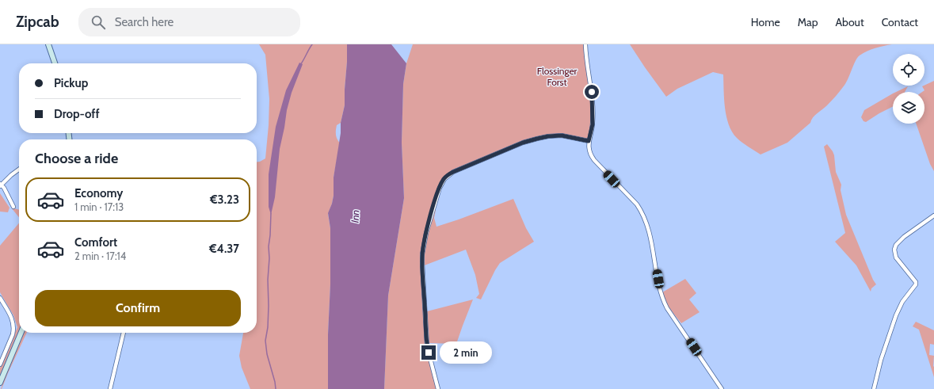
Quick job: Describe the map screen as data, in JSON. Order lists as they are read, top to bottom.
{
  "water": ["Inn"],
  "parks": ["Flossinger Forst"],
  "page": {
    "header": "Zipcab",
    "search": "Search here",
    "nav": [
      "Home",
      "Map",
      "About",
      "Contact"
    ],
    "banner": ["Pickup", "Drop-off"],
    "heading": "Choose a ride",
    "list": [
      {
        "name": "Economy",
        "note": "1 min · 17:13",
        "value": "€3.23"
      },
      {
        "name": "Comfort",
        "note": "2 min · 17:14",
        "value": "€4.37"
      }
    ],
    "buttons": "Confirm",
    "bubble": "2 min"
  }
}
